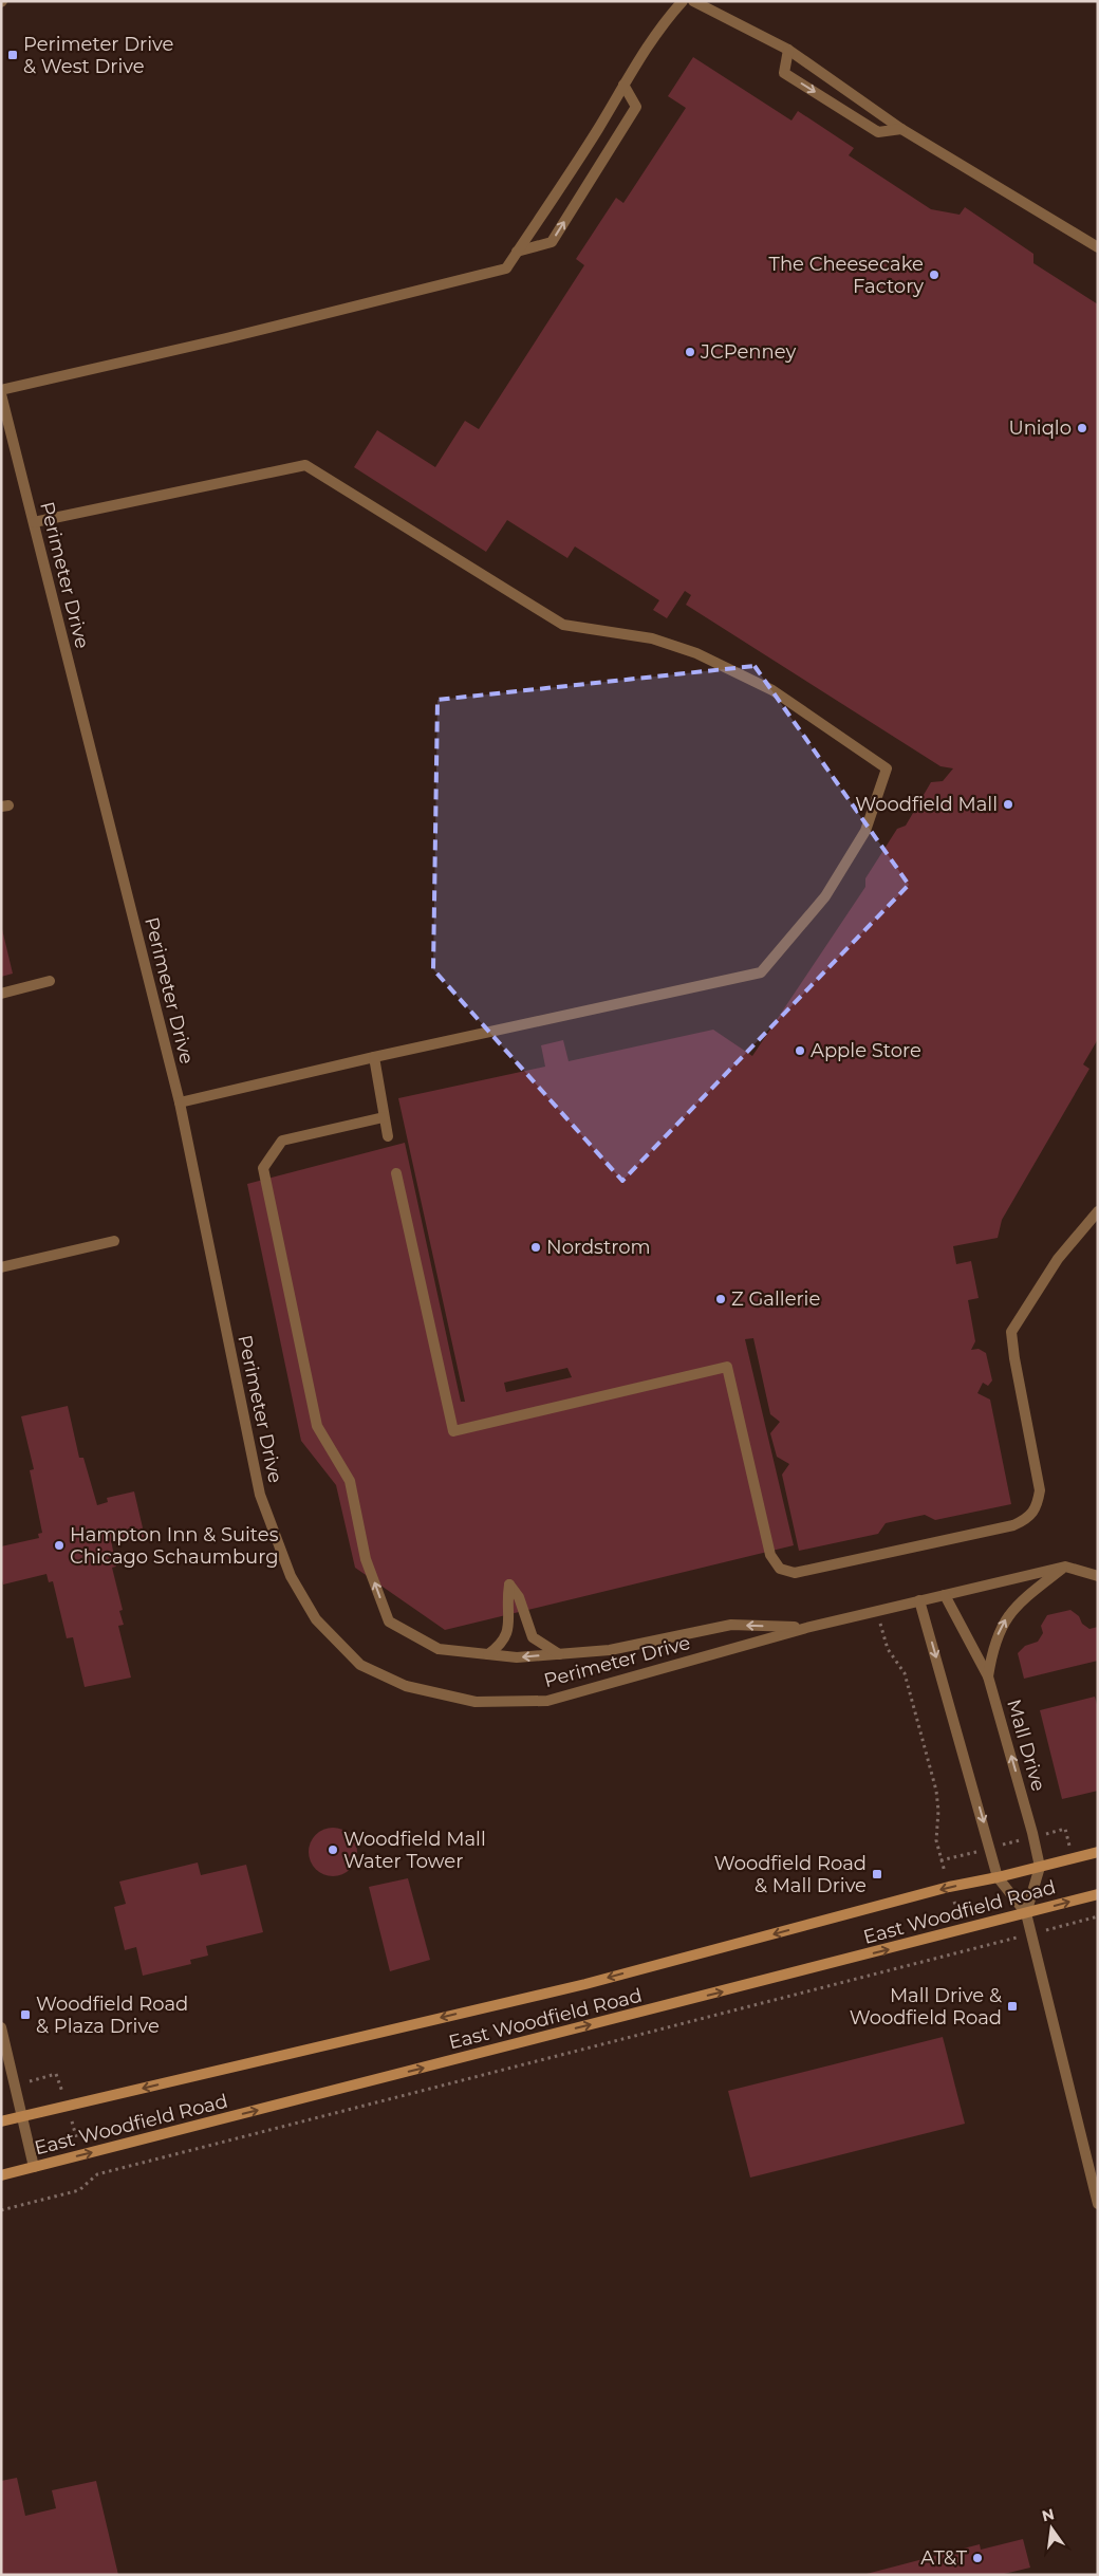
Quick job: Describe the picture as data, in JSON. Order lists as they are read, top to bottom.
{
  "streets": {
    "street": ["Perimeter Drive", "Mall Drive", "East Woodfield Road"]
  },
  "crossings": [
    ["Perimeter Drive", "Mall Drive"],
    ["Mall Drive", "East Woodfield Road"]
  ],
  "places": {
    "transit": [
      "Perimeter Drive & West Drive",
      "Woodfield Road & Mall Drive",
      "Mall Drive & Woodfield Road",
      "Woodfield Road & Plaza Drive"
    ],
    "other": [
      "The Cheesecake Factory",
      "JCPenney",
      "Uniqlo",
      "Woodfield Mall",
      "Apple Store",
      "Nordstrom",
      "Z Gallerie",
      "Hampton Inn & Suites Chicago Schaumburg",
      "Woodfield Mall Water Tower",
      "AT&T"
    ]
  },
  "north": "top"
}
